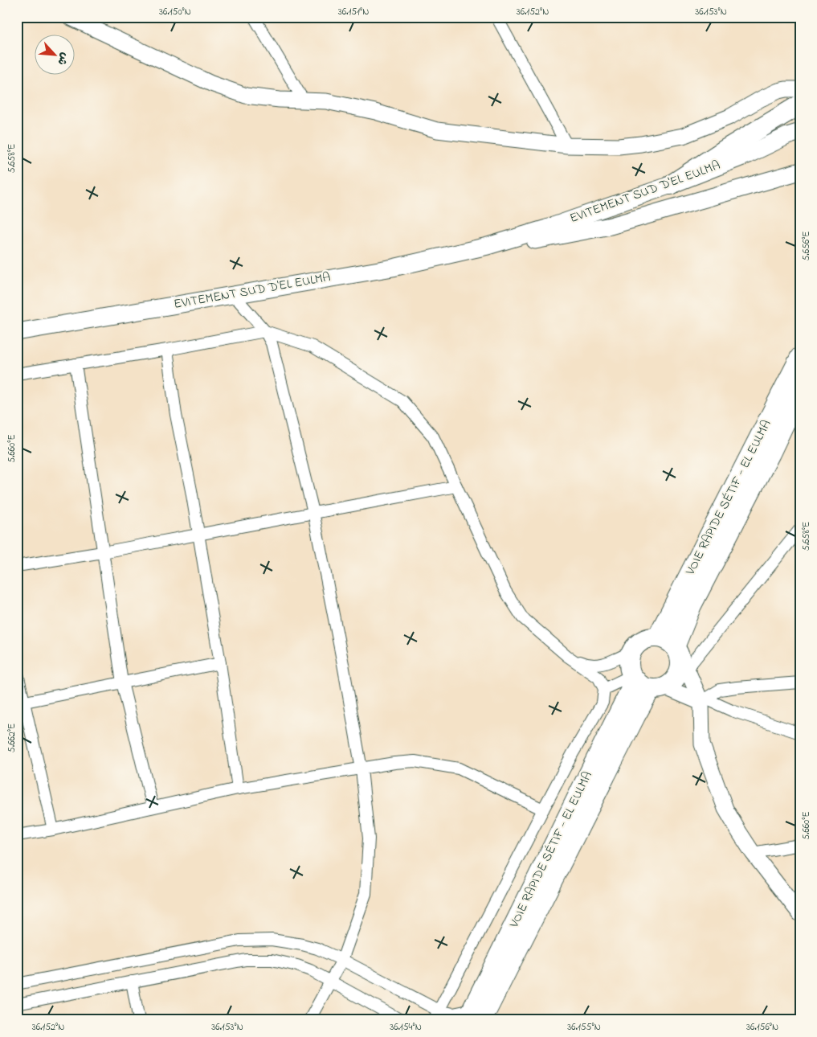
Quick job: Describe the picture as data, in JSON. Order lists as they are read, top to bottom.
{
  "streets": {
    "highway": ["VOIE RAPIDE SÉTIF - EL EULMA"],
    "main road": ["EVITEMENT SUD D'EL EULMA"]
  },
  "north": "bottom right",
  "coordinates": [
    "36.150°N",
    "36.151°N",
    "36.152°N",
    "36.153°N",
    "5.658°E",
    "5.656°E",
    "5.660°E",
    "5.662°E",
    "36.154°N",
    "36.155°N",
    "36.156°N"
  ]
}
